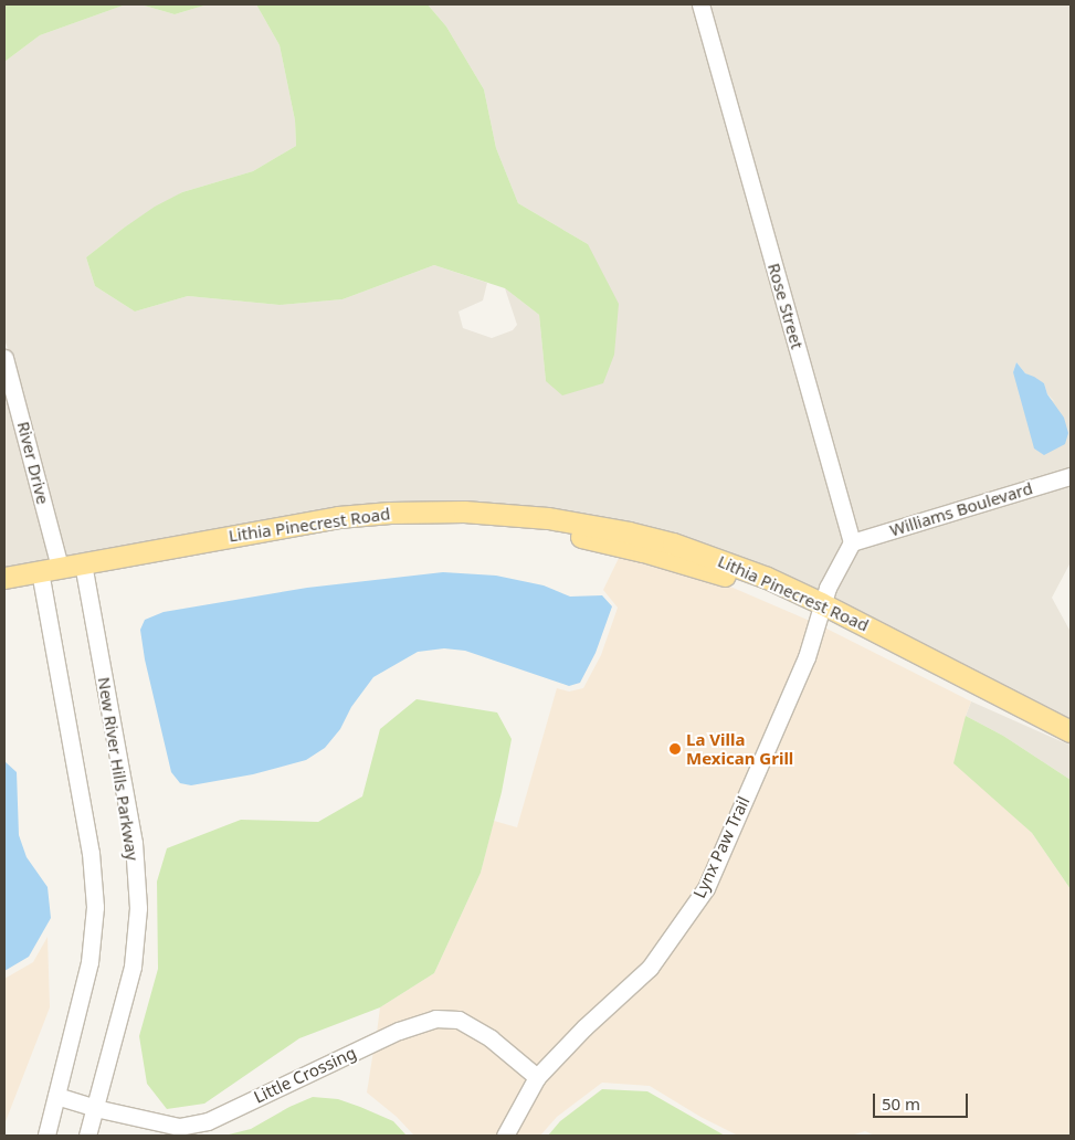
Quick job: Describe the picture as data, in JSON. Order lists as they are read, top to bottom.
{
  "streets": {
    "main road": ["Lithia Pinecrest Road"],
    "street": [
      "Rose Street",
      "River Drive",
      "Williams Boulevard",
      "New River Hills Parkway",
      "Lynx Paw Trail",
      "Little Crossing"
    ]
  },
  "crossings": [
    ["Rose Street", "Williams Boulevard"],
    ["River Drive", "Lithia Pinecrest Road"],
    ["Lithia Pinecrest Road", "New River Hills Parkway"],
    ["Lithia Pinecrest Road", "Lynx Paw Trail"],
    ["New River Hills Parkway", "Little Crossing"],
    ["Lynx Paw Trail", "Little Crossing"]
  ],
  "places": ["La Villa Mexican Grill"],
  "scale_bar": "50 m"
}
